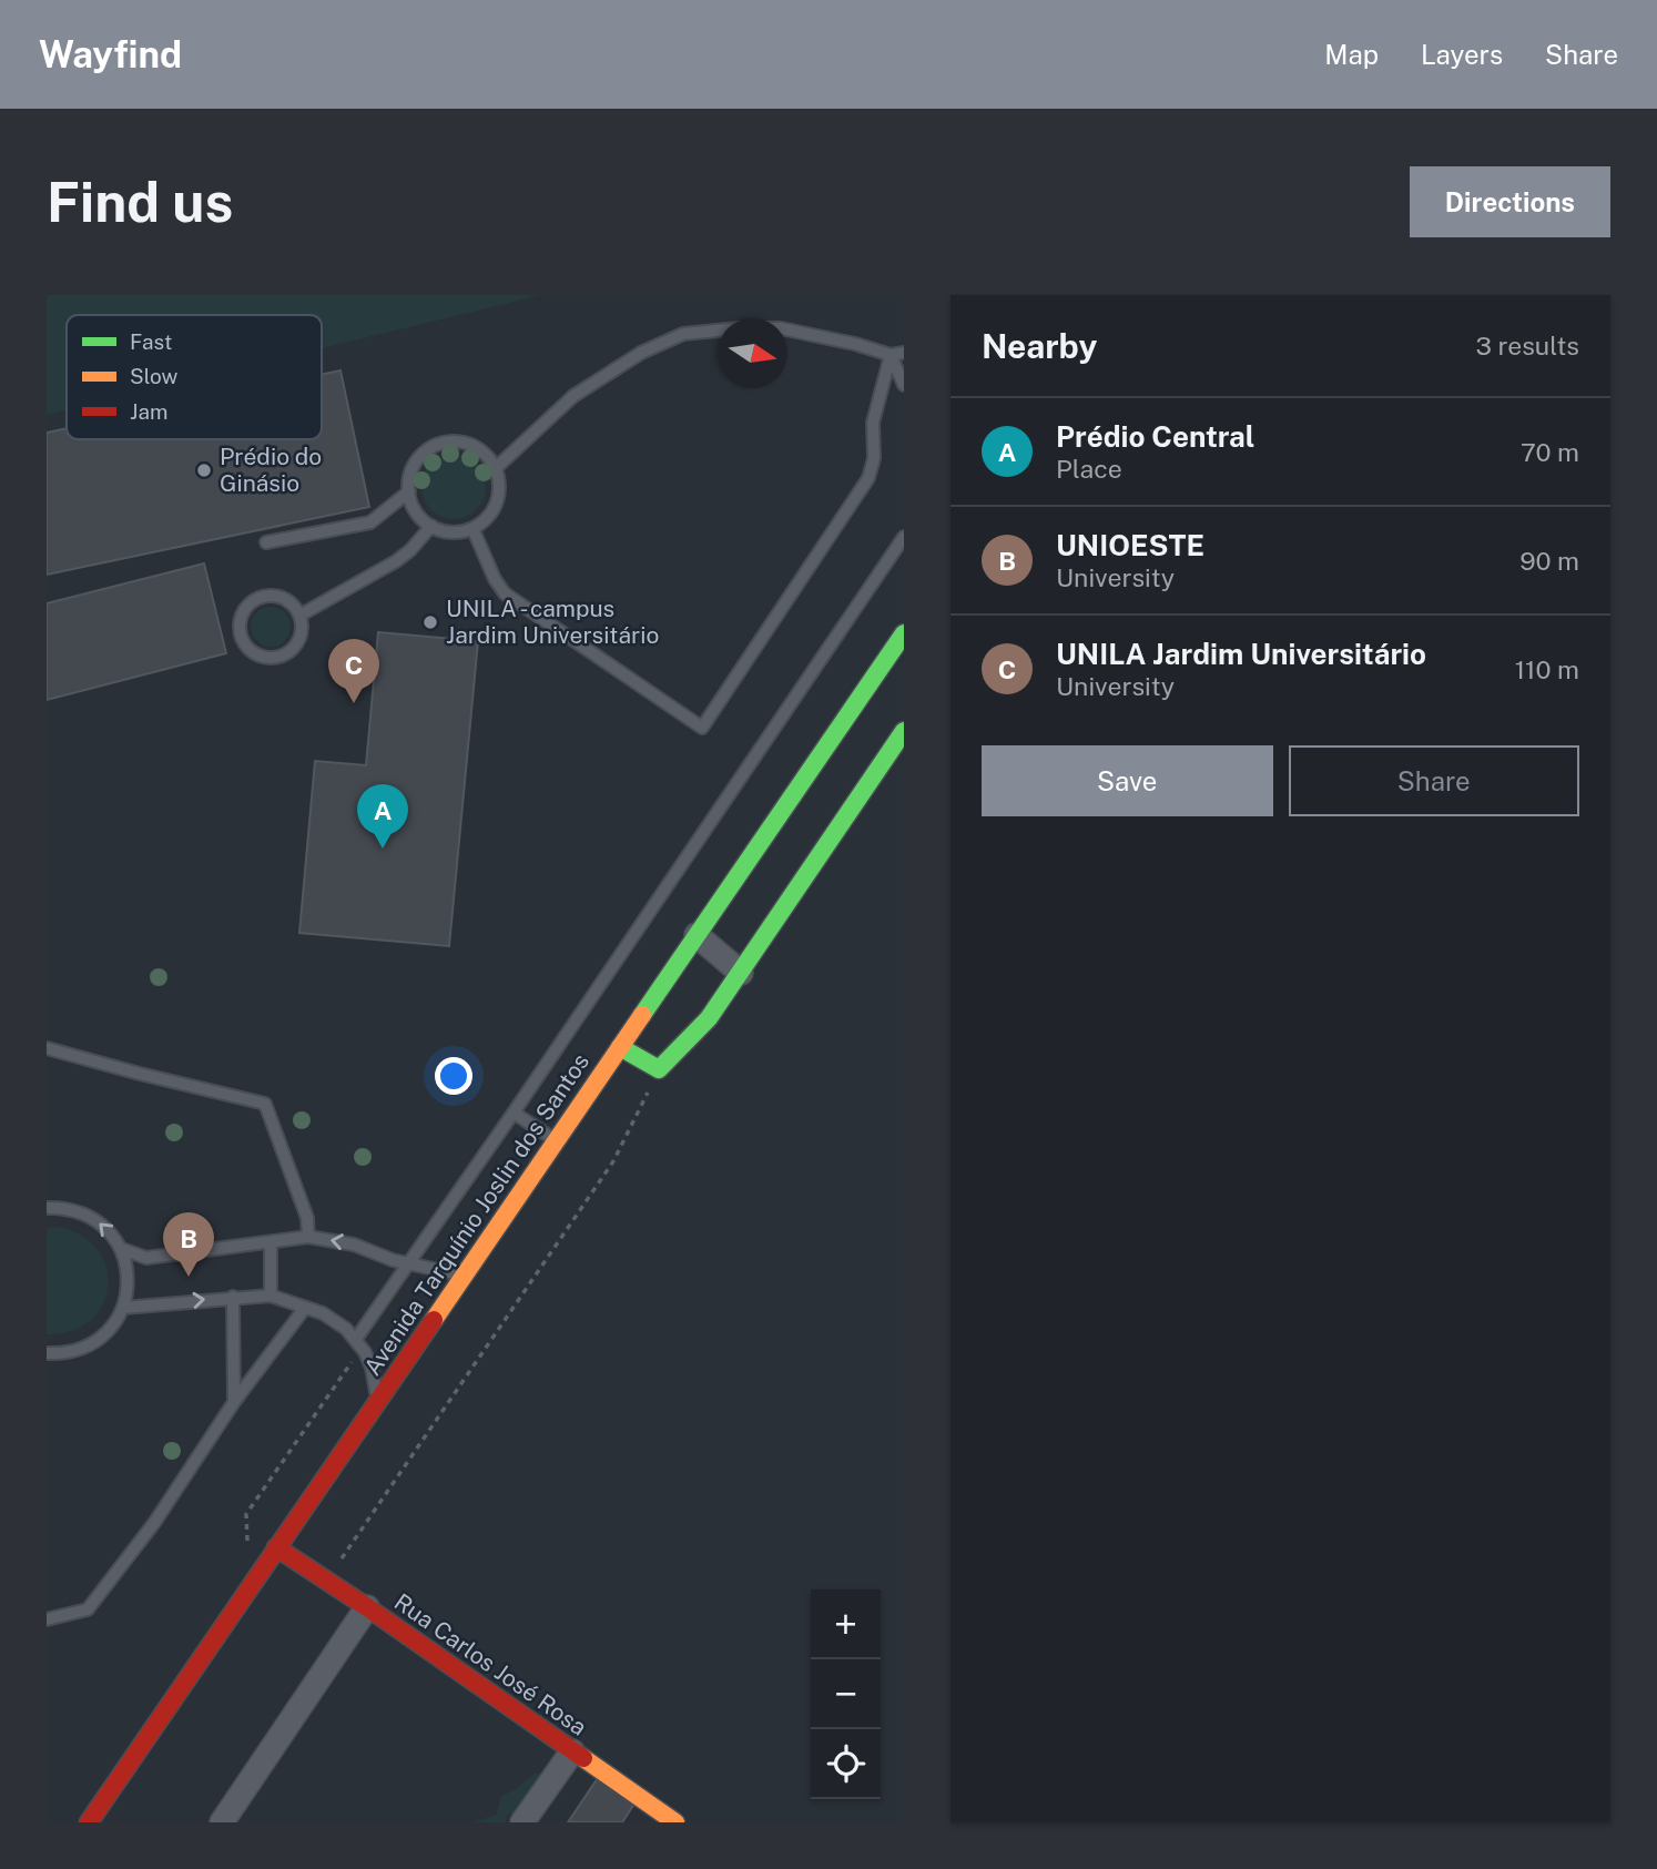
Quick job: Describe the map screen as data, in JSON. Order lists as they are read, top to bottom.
{
  "streets": {
    "main road": ["Avenida Tarquínio Joslin dos Santos", "Rua Carlos José Rosa"]
  },
  "crossings": [
    ["Avenida Tarquínio Joslin dos Santos", "Rua Carlos José Rosa"]
  ],
  "places": ["Prédio do Ginásio", "UNILA - campus Jardim Universitário"],
  "legend": ["Fast", "Slow", "Jam"],
  "north": "right",
  "page": {
    "header": "Wayfind",
    "nav": ["Map", "Layers", "Share"],
    "buttons": [
      "Directions",
      ["Save", "Share"]
    ],
    "title": "Find us",
    "heading": ["Nearby", "3 results"],
    "list": [
      {
        "mark": "A",
        "name": "Prédio Central",
        "note": "Place",
        "value": "70 m"
      },
      {
        "mark": "B",
        "name": "UNIOESTE",
        "note": "University",
        "value": "90 m"
      },
      {
        "mark": "C",
        "name": "UNILA Jardim Universitário",
        "note": "University",
        "value": "110 m"
      }
    ],
    "pins": ["C", "A", "B"],
    "map_buttons": ["+", "−"]
  }
}
